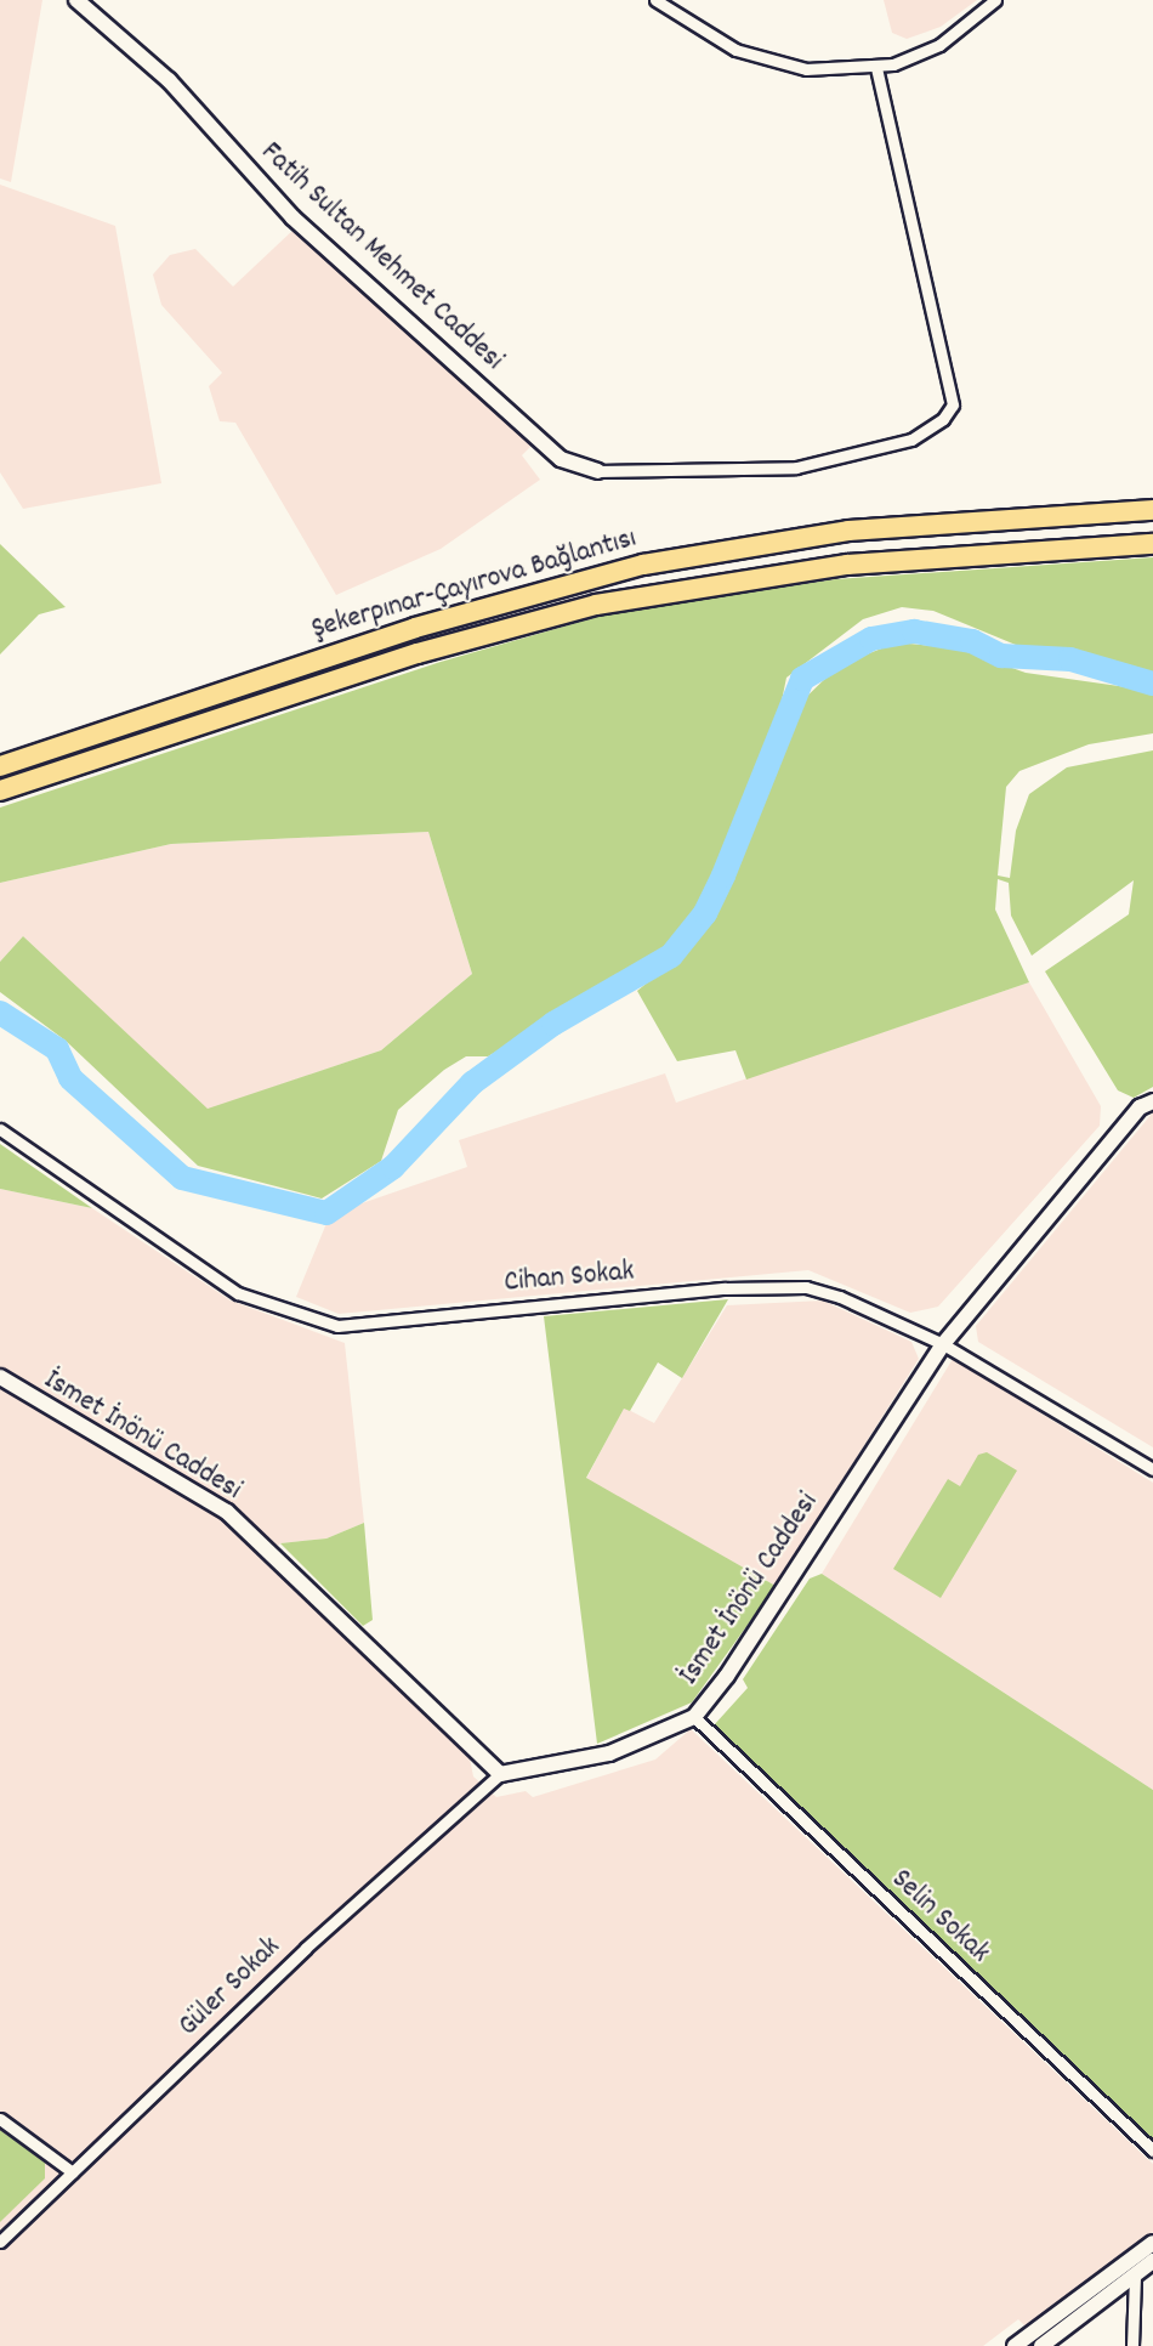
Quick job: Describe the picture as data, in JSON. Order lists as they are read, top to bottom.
{
  "streets": {
    "highway": ["Şekerpınar-Çayırova Bağlantısı"],
    "street": [
      "Fatih Sultan Mehmet Caddesi",
      "Cihan Sokak",
      "İsmet İnönü Caddesi",
      "Selin Sokak",
      "Güler Sokak"
    ]
  },
  "crossings": [
    ["Cihan Sokak", "İsmet İnönü Caddesi"],
    ["İsmet İnönü Caddesi", "Selin Sokak"],
    ["İsmet İnönü Caddesi", "Güler Sokak"]
  ]
}
